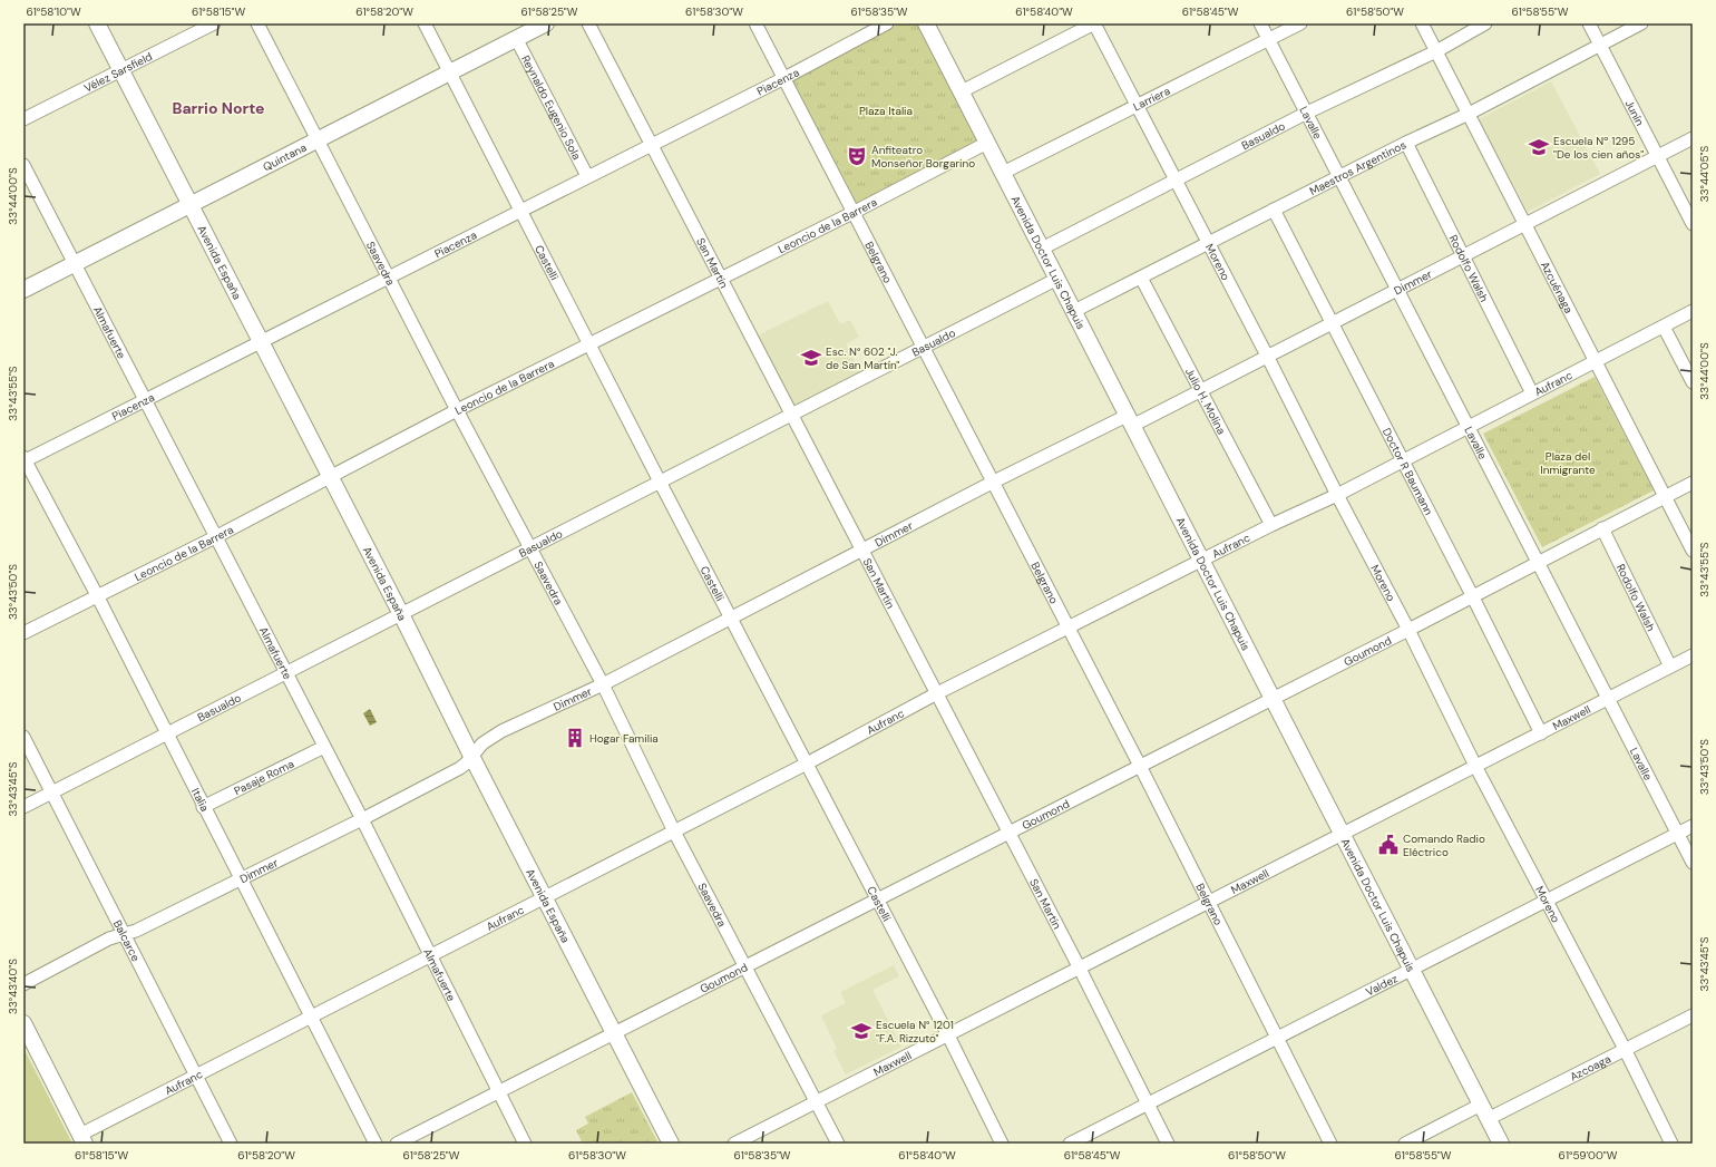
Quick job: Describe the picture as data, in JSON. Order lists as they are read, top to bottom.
{
  "streets": {
    "main road": ["Quintana", "Avenida España", "Avenida Doctor Luis Chapuis"],
    "street": [
      "Vélez Sarsfield",
      "Piacenza",
      "Larriera",
      "Reynaldo Eugenio Sola",
      "Junín",
      "Lavalle",
      "Basualdo",
      "Maestros Argentinos",
      "Leoncio de la Barrera",
      "Belgrano",
      "Moreno",
      "Saavedra",
      "Castelli",
      "San Martín",
      "Rodolfo Walsh",
      "Dimmer",
      "Azcuénaga",
      "Almafuerte",
      "Aufranc",
      "Julio H. Molina",
      "Doctor R Baumann",
      "Goumond",
      "Maxwell",
      "Pasaje Roma",
      "Italia",
      "Balcarce",
      "Valdez",
      "Azcoaga"
    ]
  },
  "crossings": [
    ["Vélez Sarsfield", "Avenida España"],
    ["Piacenza", "Reynaldo Eugenio Sola"],
    ["Piacenza", "Avenida España"],
    ["Piacenza", "Belgrano"],
    ["Piacenza", "Saavedra"],
    ["Piacenza", "Castelli"],
    ["Piacenza", "San Martín"],
    ["Piacenza", "Almafuerte"],
    ["Piacenza", "Italia"],
    ["Larriera", "Lavalle"],
    ["Larriera", "Avenida Doctor Luis Chapuis"],
    ["Larriera", "Moreno"],
    ["Reynaldo Eugenio Sola", "Quintana"],
    ["Junín", "Maestros Argentinos"],
    ["Junín", "Dimmer"],
    ["Lavalle", "Basualdo"],
    ["Lavalle", "Maestros Argentinos"],
    ["Lavalle", "Dimmer"],
    ["Lavalle", "Aufranc"],
    ["Lavalle", "Goumond"],
    ["Lavalle", "Maxwell"],
    ["Lavalle", "Valdez"],
    ["Basualdo", "Avenida España"],
    ["Basualdo", "Belgrano"],
    ["Basualdo", "Avenida Doctor Luis Chapuis"],
    ["Basualdo", "Moreno"],
    ["Basualdo", "Saavedra"],
    ["Basualdo", "Castelli"],
    ["Basualdo", "San Martín"],
    ["Basualdo", "Azcuénaga"],
    ["Basualdo", "Almafuerte"],
    ["Basualdo", "Italia"],
    ["Basualdo", "Balcarce"],
    ["Quintana", "Avenida España"],
    ["Quintana", "Saavedra"],
    ["Quintana", "Castelli"],
    ["Quintana", "Almafuerte"],
    ["Maestros Argentinos", "Avenida Doctor Luis Chapuis"],
    ["Maestros Argentinos", "Moreno"],
    ["Maestros Argentinos", "Rodolfo Walsh"],
    ["Maestros Argentinos", "Azcuénaga"],
    ["Maestros Argentinos", "Julio H. Molina"],
    ["Maestros Argentinos", "Doctor R Baumann"],
    ["Leoncio de la Barrera", "Avenida España"],
    ["Leoncio de la Barrera", "Belgrano"],
    ["Leoncio de la Barrera", "Avenida Doctor Luis Chapuis"],
    ["Leoncio de la Barrera", "Saavedra"],
    ["Leoncio de la Barrera", "Castelli"],
    ["Leoncio de la Barrera", "San Martín"],
    ["Leoncio de la Barrera", "Almafuerte"],
    ["Leoncio de la Barrera", "Italia"],
    ["Avenida España", "Dimmer"],
    ["Avenida España", "Aufranc"],
    ["Avenida España", "Goumond"],
    ["Belgrano", "Dimmer"],
    ["Belgrano", "Aufranc"],
    ["Belgrano", "Goumond"],
    ["Belgrano", "Maxwell"],
    ["Belgrano", "Valdez"],
    ["Avenida Doctor Luis Chapuis", "Dimmer"],
    ["Avenida Doctor Luis Chapuis", "Aufranc"],
    ["Avenida Doctor Luis Chapuis", "Goumond"],
    ["Avenida Doctor Luis Chapuis", "Maxwell"],
    ["Avenida Doctor Luis Chapuis", "Valdez"],
    ["Avenida Doctor Luis Chapuis", "Azcoaga"],
    ["Moreno", "Dimmer"],
    ["Moreno", "Aufranc"],
    ["Moreno", "Goumond"],
    ["Moreno", "Maxwell"],
    ["Moreno", "Valdez"],
    ["Moreno", "Azcoaga"],
    ["Saavedra", "Dimmer"],
    ["Saavedra", "Aufranc"],
    ["Saavedra", "Goumond"],
    ["Saavedra", "Maxwell"],
    ["Castelli", "Dimmer"],
    ["Castelli", "Aufranc"],
    ["Castelli", "Goumond"],
    ["Castelli", "Maxwell"],
    ["San Martín", "Dimmer"],
    ["San Martín", "Aufranc"],
    ["San Martín", "Goumond"],
    ["San Martín", "Maxwell"],
    ["San Martín", "Valdez"],
    ["Rodolfo Walsh", "Dimmer"],
    ["Rodolfo Walsh", "Aufranc"],
    ["Rodolfo Walsh", "Goumond"],
    ["Rodolfo Walsh", "Maxwell"],
    ["Dimmer", "Azcuénaga"],
    ["Dimmer", "Almafuerte"],
    ["Dimmer", "Julio H. Molina"],
    ["Dimmer", "Doctor R Baumann"],
    ["Dimmer", "Italia"],
    ["Dimmer", "Balcarce"],
    ["Azcuénaga", "Aufranc"],
    ["Azcuénaga", "Goumond"],
    ["Almafuerte", "Aufranc"],
    ["Almafuerte", "Goumond"],
    ["Almafuerte", "Pasaje Roma"],
    ["Aufranc", "Julio H. Molina"],
    ["Aufranc", "Doctor R Baumann"],
    ["Aufranc", "Italia"],
    ["Aufranc", "Balcarce"],
    ["Doctor R Baumann", "Goumond"],
    ["Doctor R Baumann", "Maxwell"],
    ["Pasaje Roma", "Italia"]
  ],
  "districts": ["Barrio Norte"],
  "parks": ["Plaza Italia", "Plaza del Inmigrante"],
  "places": {
    "school or university": ["Escuela Nº 1295 \"De los cien años\"", "Esc. N° 602 \"J. de San Martín\"", "Escuela N° 1201 \"F.A. Rizzuto\""],
    "theatre": ["Anfiteatro Monseñor Borgarino"],
    "building": ["Hogar Familia"],
    "public building": ["Comando Radio Eléctrico"]
  },
  "coordinates": [
    "61°58'10\"W",
    "61°58'15\"W",
    "61°58'20\"W",
    "61°58'25\"W",
    "61°58'30\"W",
    "61°58'35\"W",
    "61°58'40\"W",
    "61°58'45\"W",
    "61°58'50\"W",
    "61°58'55\"W",
    "33°44'05\"S",
    "33°44'00\"S",
    "33°43'55\"S",
    "33°43'50\"S",
    "33°43'45\"S",
    "33°43'40\"S",
    "61°59'00\"W"
  ]
}
